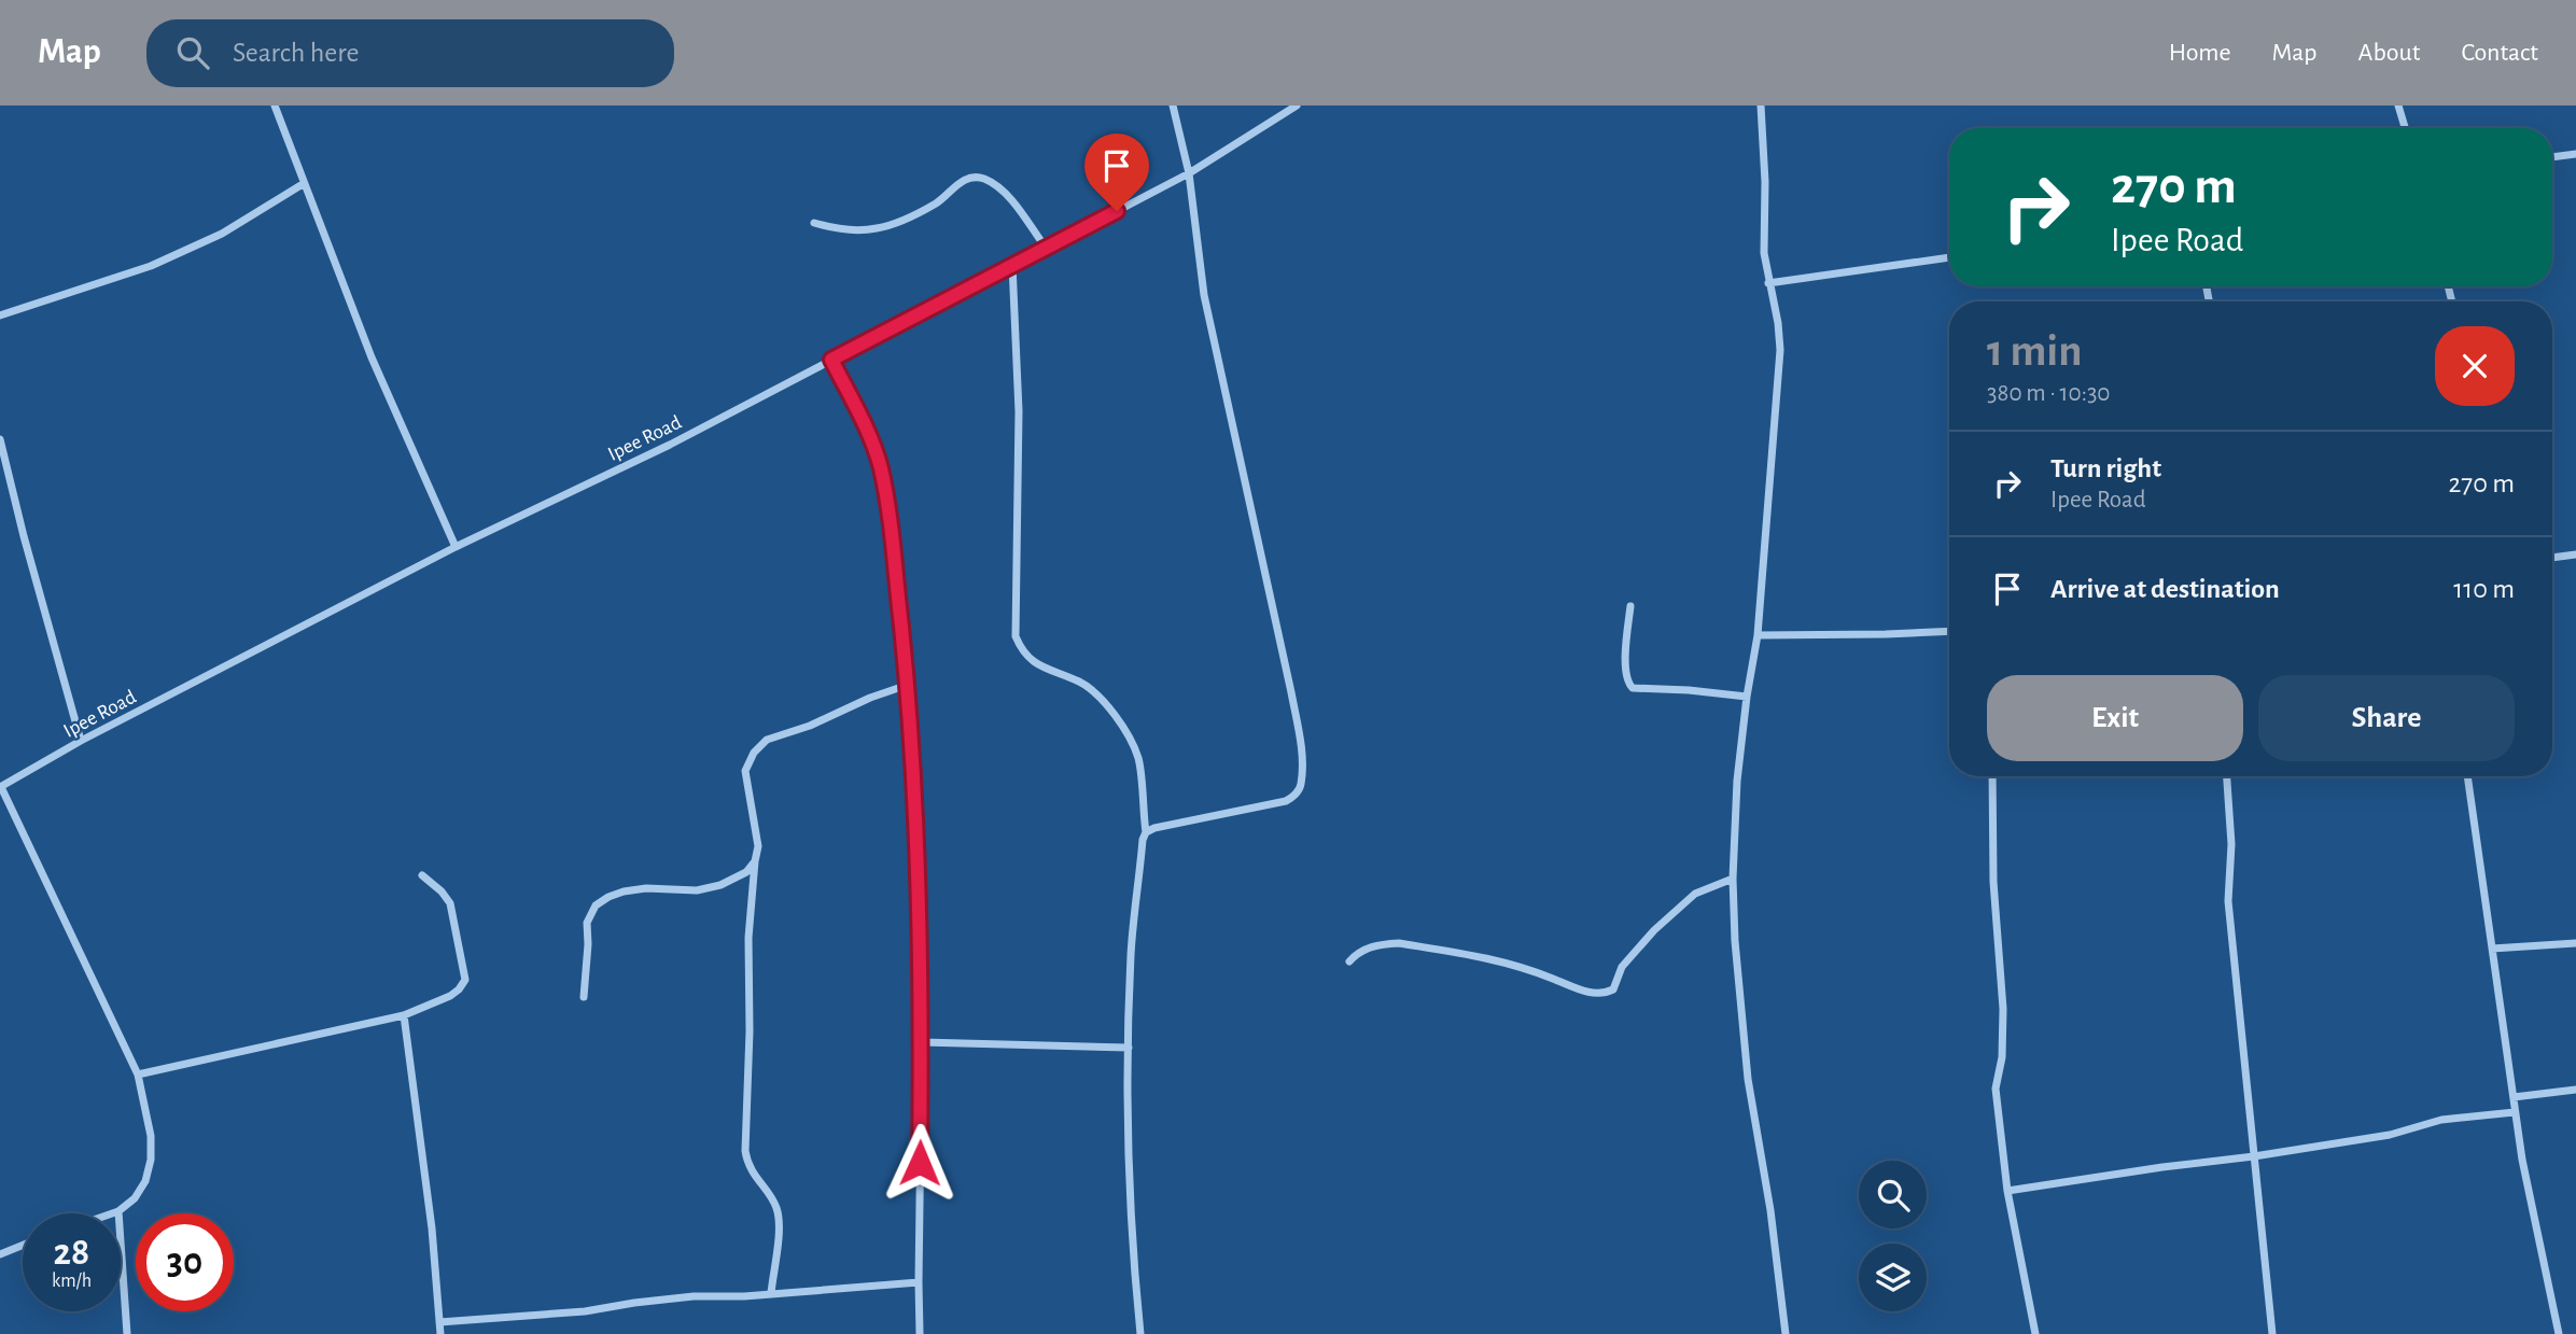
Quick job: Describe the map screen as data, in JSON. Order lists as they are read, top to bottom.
{
  "streets": {
    "street": ["Ipee Road"]
  },
  "page": {
    "header": "Map",
    "search": "Search here",
    "nav": [
      "Home",
      "Map",
      "About",
      "Contact"
    ],
    "turn": ["270 m", "Ipee Road"],
    "heading": ["1 min", "380 m · 10:30"],
    "list": [
      {
        "name": "Turn right",
        "note": "Ipee Road",
        "value": "270 m"
      },
      {
        "name": "Arrive at destination",
        "value": "110 m"
      }
    ],
    "buttons": ["Exit", "Share"],
    "speed": "28 km/h",
    "limit": "30"
  }
}
